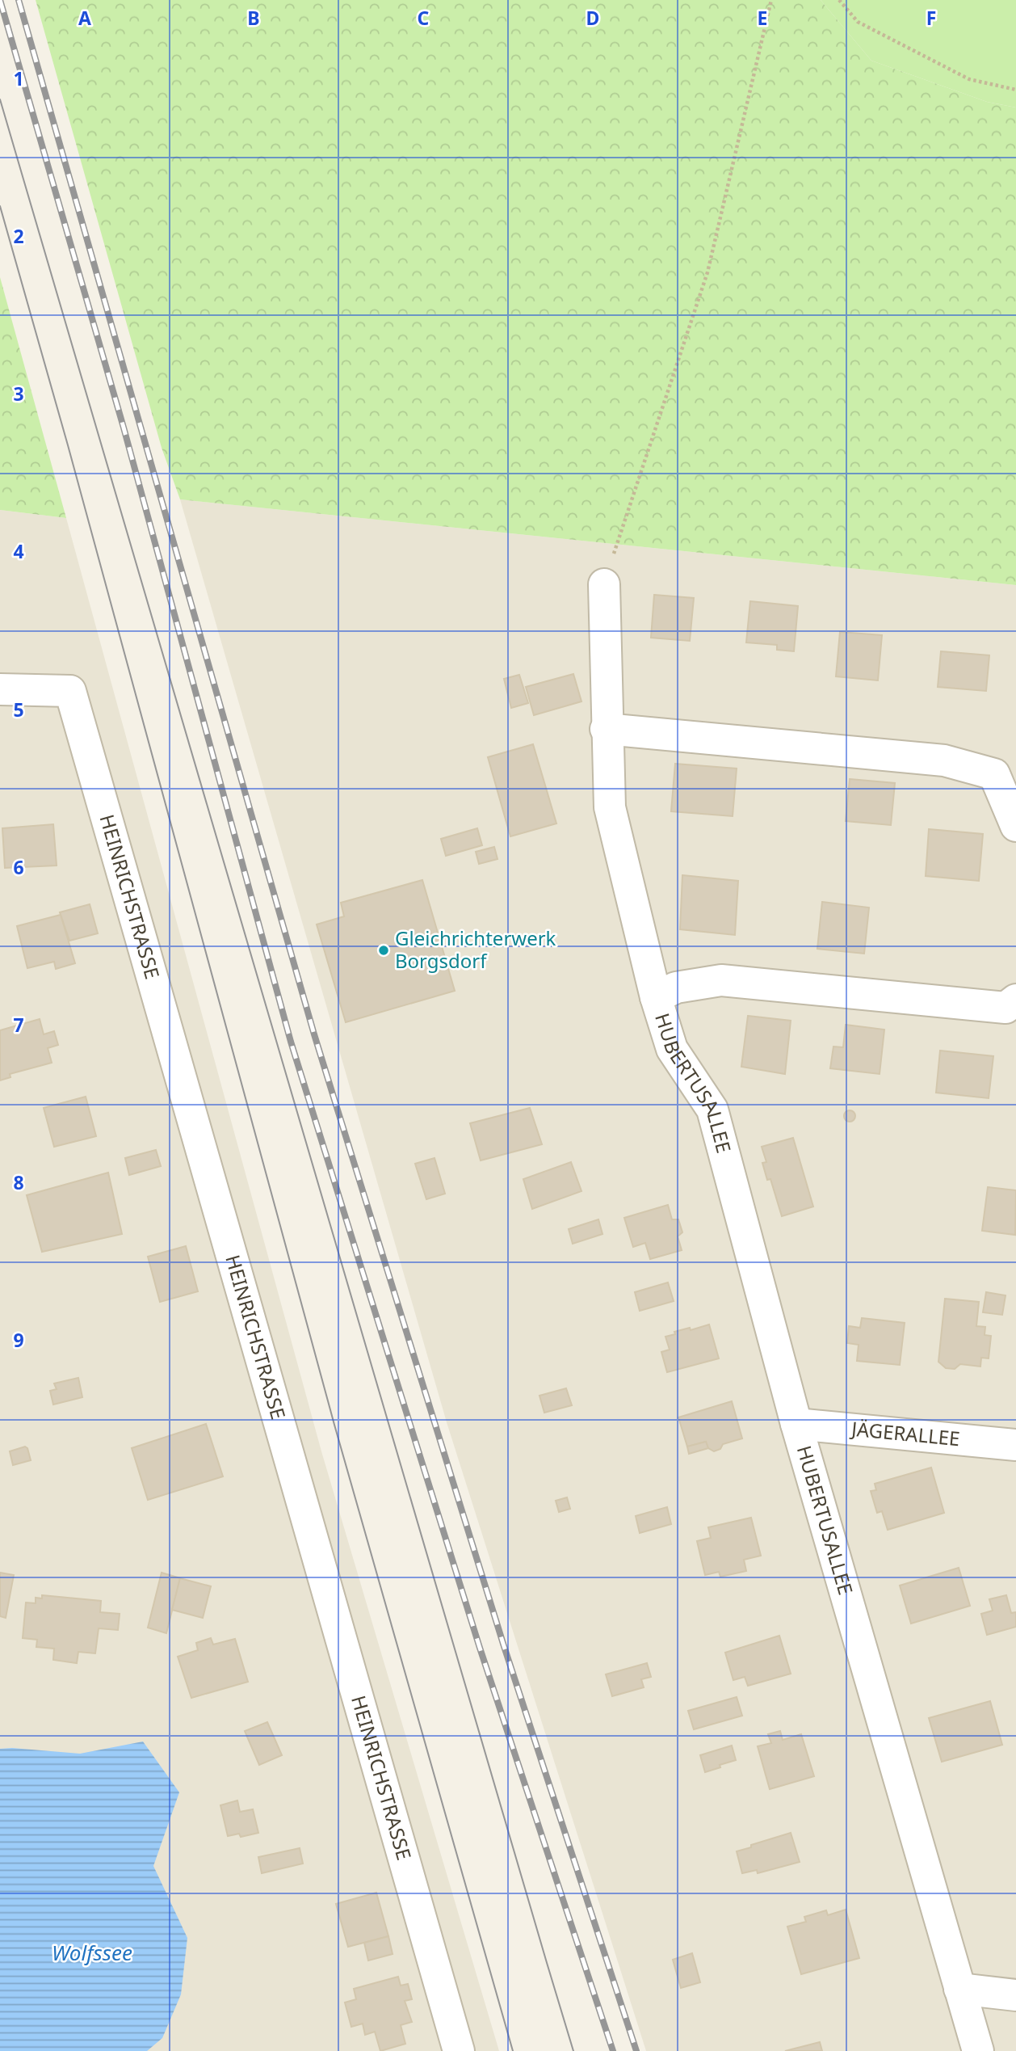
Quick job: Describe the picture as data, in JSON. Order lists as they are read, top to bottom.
{
  "streets": {
    "street": ["HEINRICHSTRASSE", "HUBERTUSALLEE", "JÄGERALLEE"]
  },
  "crossings": [
    ["HUBERTUSALLEE", "JÄGERALLEE"]
  ],
  "water": ["Wolfssee"],
  "places": ["Gleichrichterwerk Borgsdorf"],
  "grid": {
    "columns": [
      "A",
      "B",
      "C",
      "D",
      "E",
      "F"
    ],
    "rows": [
      "1",
      "2",
      "3",
      "4",
      "5",
      "6",
      "7",
      "8",
      "9"
    ]
  }
}
